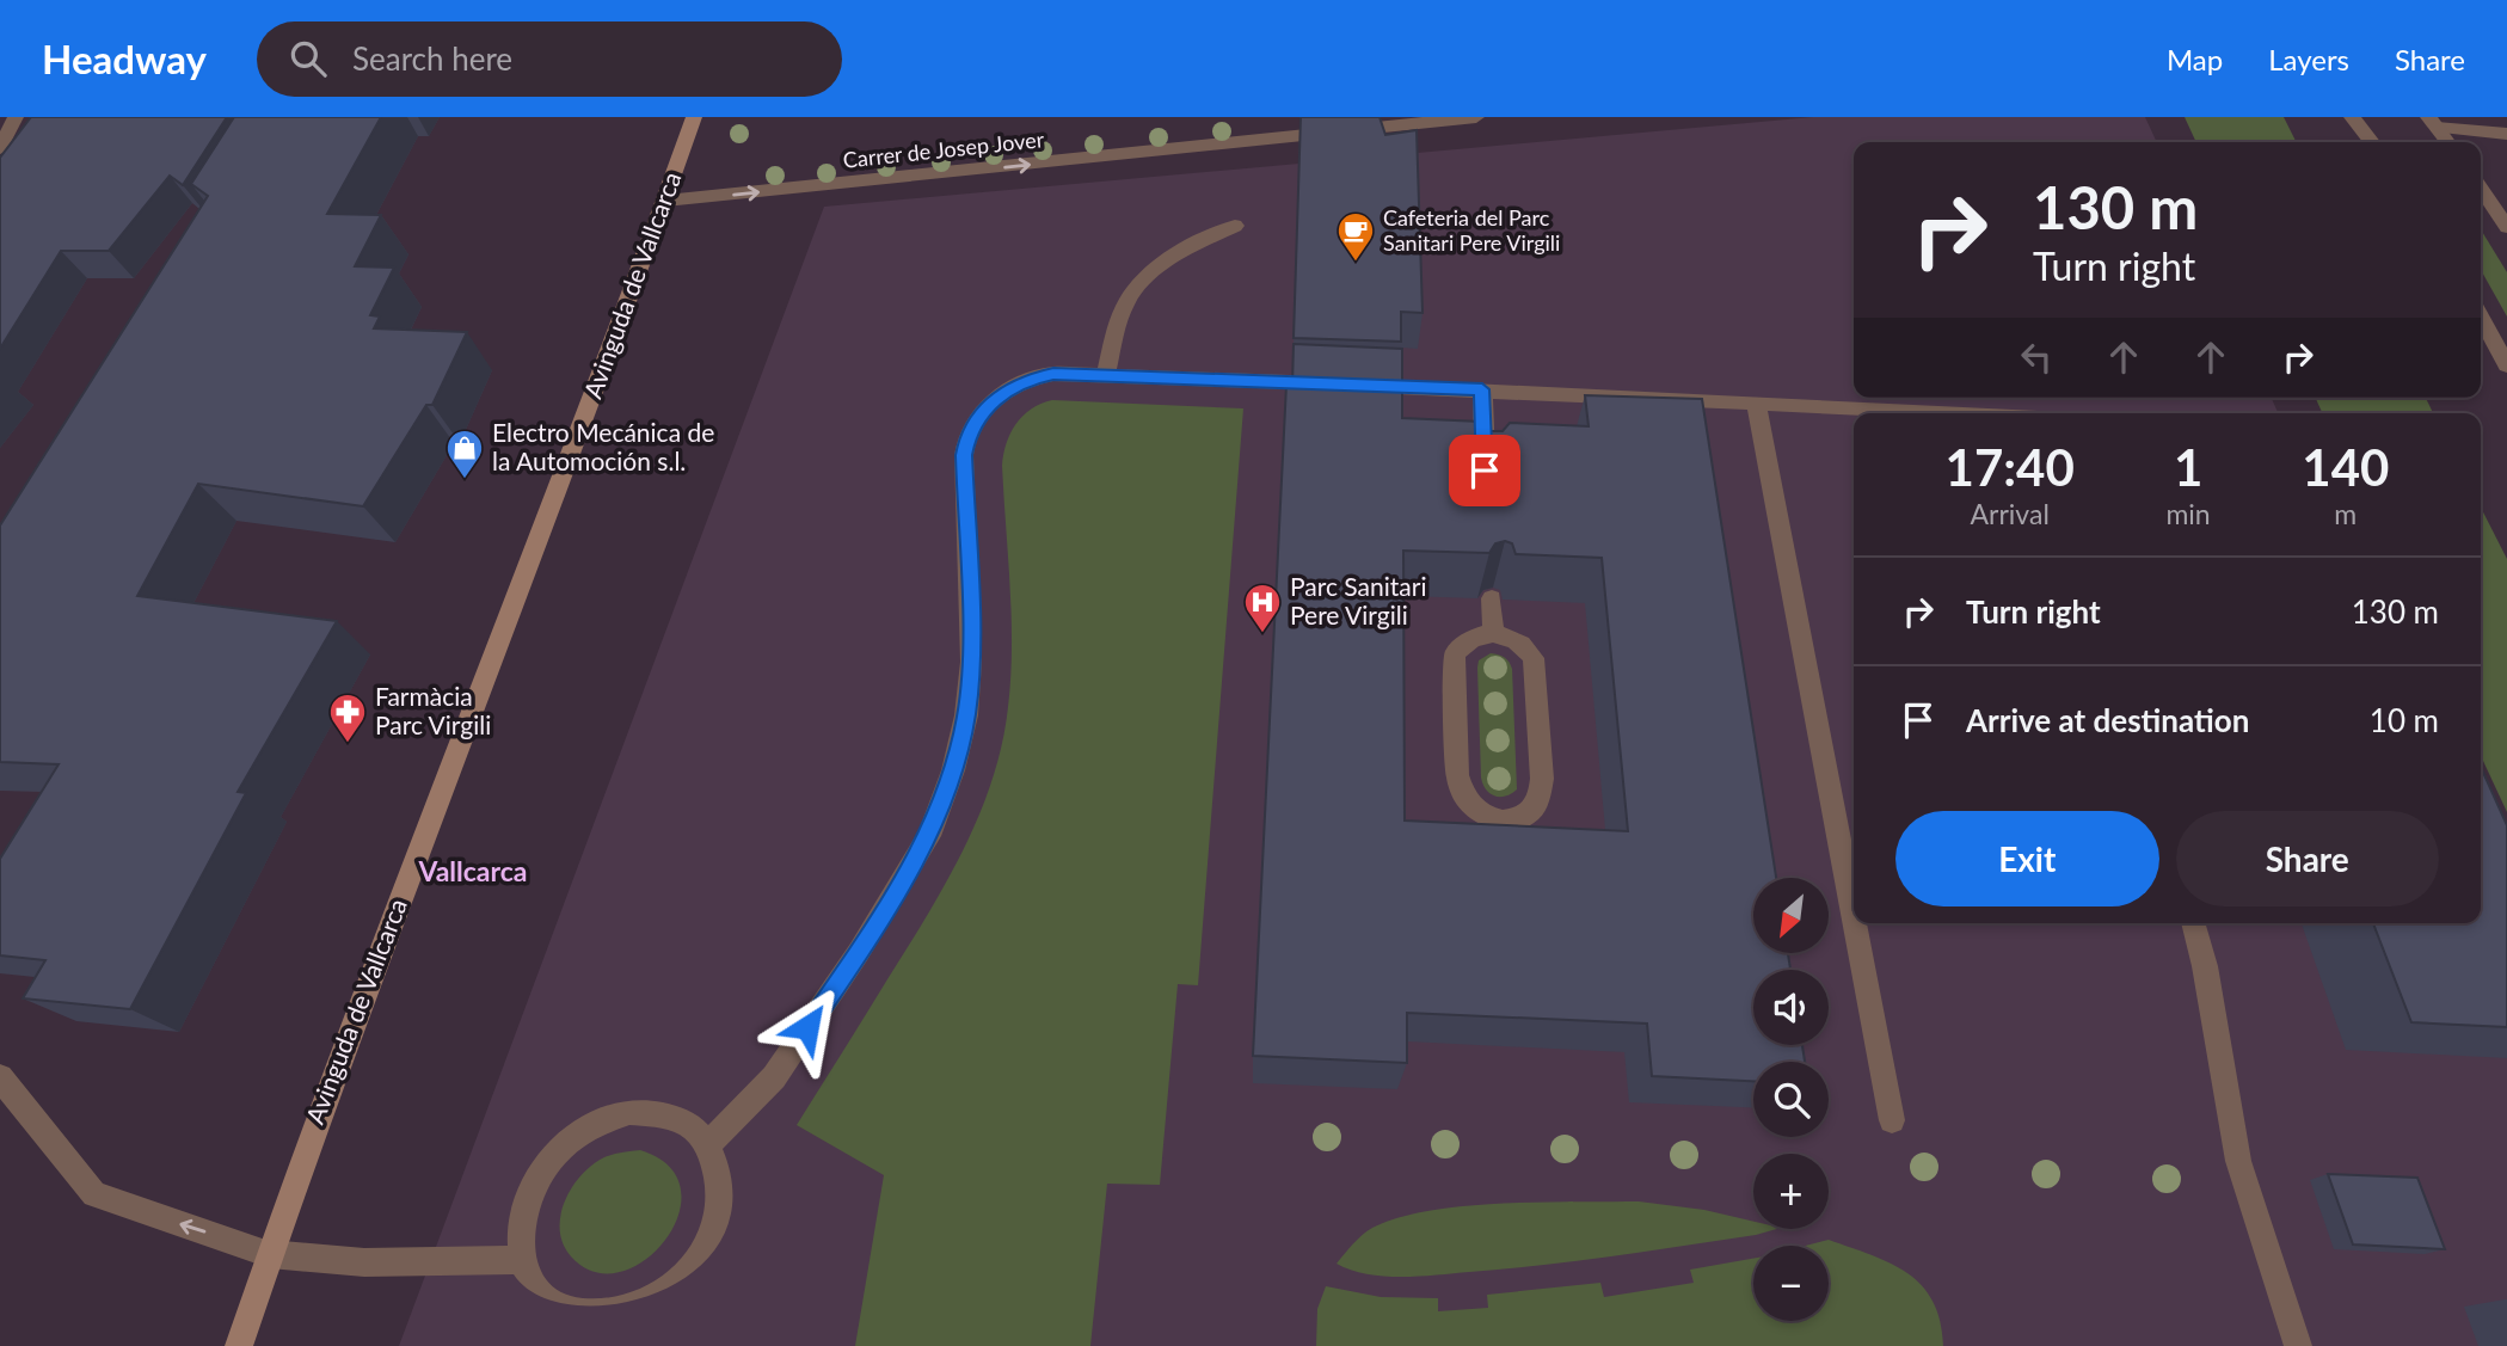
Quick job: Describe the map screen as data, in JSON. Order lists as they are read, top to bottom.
{
  "streets": {
    "main road": ["Avinguda de Vallcarca"],
    "street": ["Carrer de Josep Jover"]
  },
  "crossings": [
    ["Carrer de Josep Jover", "Avinguda de Vallcarca"]
  ],
  "one_way": ["Carrer de Josep Jover"],
  "districts": ["Vallcarca"],
  "places": {
    "cafe": ["Cafeteria del Parc Sanitari Pere Virgili"],
    "shop": ["Electro Mecánica de la Automoción s.l."],
    "hospital": ["Parc Sanitari Pere Virgili"],
    "pharmacy": ["Farmàcia Parc Virgili"]
  },
  "north": "bottom left",
  "page": {
    "header": "Headway",
    "search": "Search here",
    "nav": ["Map", "Layers", "Share"],
    "turn": ["130 m", "Turn right"],
    "eta": [
      "17:40",
      "Arrival",
      "1",
      "min",
      "140",
      "m"
    ],
    "list": [
      {
        "name": "Turn right",
        "value": "130 m"
      },
      {
        "name": "Arrive at destination",
        "value": "10 m"
      }
    ],
    "buttons": ["Exit", "Share"],
    "map_buttons": ["+", "−"]
  }
}
